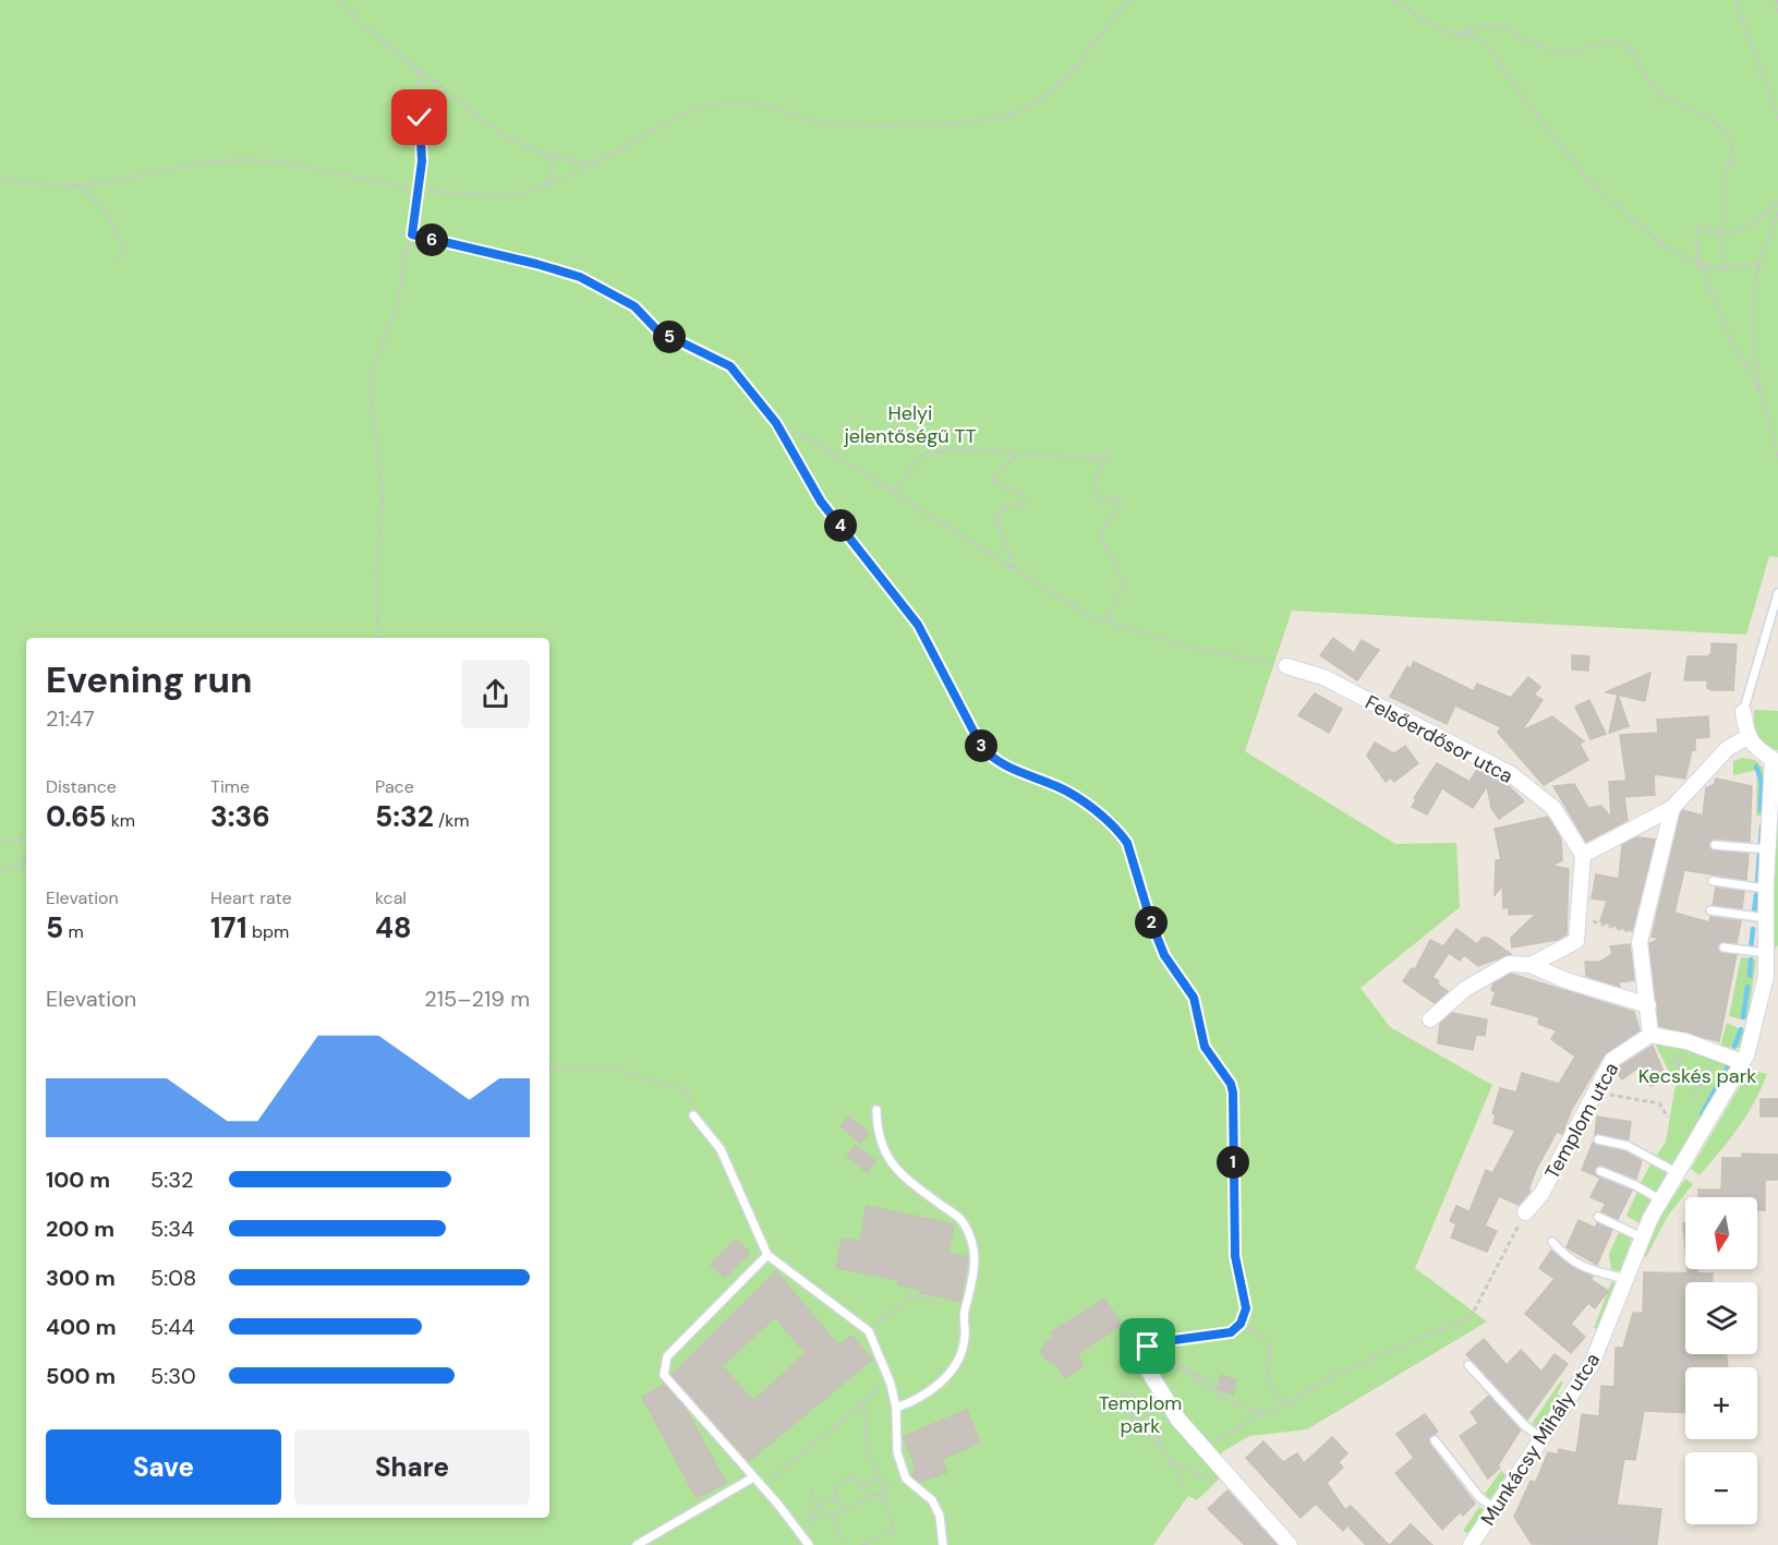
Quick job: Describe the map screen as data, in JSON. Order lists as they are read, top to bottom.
{
  "streets": {
    "street": ["Felsőerdősor utca", "Templom utca", "Munkácsy Mihály utca"]
  },
  "parks": ["Helyi jelentőségű TT", "Kecskés park", "Templom park"],
  "north": "bottom",
  "page": {
    "pins": [
      "6",
      "5",
      "4",
      "3",
      "2",
      "1"
    ],
    "heading": ["Evening run", "21:47"],
    "stats": [
      ["Distance", "0.65 km"],
      ["Time", "3:36"],
      ["Pace", "5:32 /km"],
      ["Elevation", "5 m"],
      ["Heart rate", "171 bpm"],
      ["kcal", "48"]
    ],
    "chart": ["Elevation", "215–219 m"],
    "list": [
      {
        "name": "100 m",
        "note": "5:32"
      },
      {
        "name": "200 m",
        "note": "5:34"
      },
      {
        "name": "300 m",
        "note": "5:08"
      },
      {
        "name": "400 m",
        "note": "5:44"
      },
      {
        "name": "500 m",
        "note": "5:30"
      }
    ],
    "map_buttons": ["+", "−"],
    "buttons": ["Save", "Share"]
  }
}
